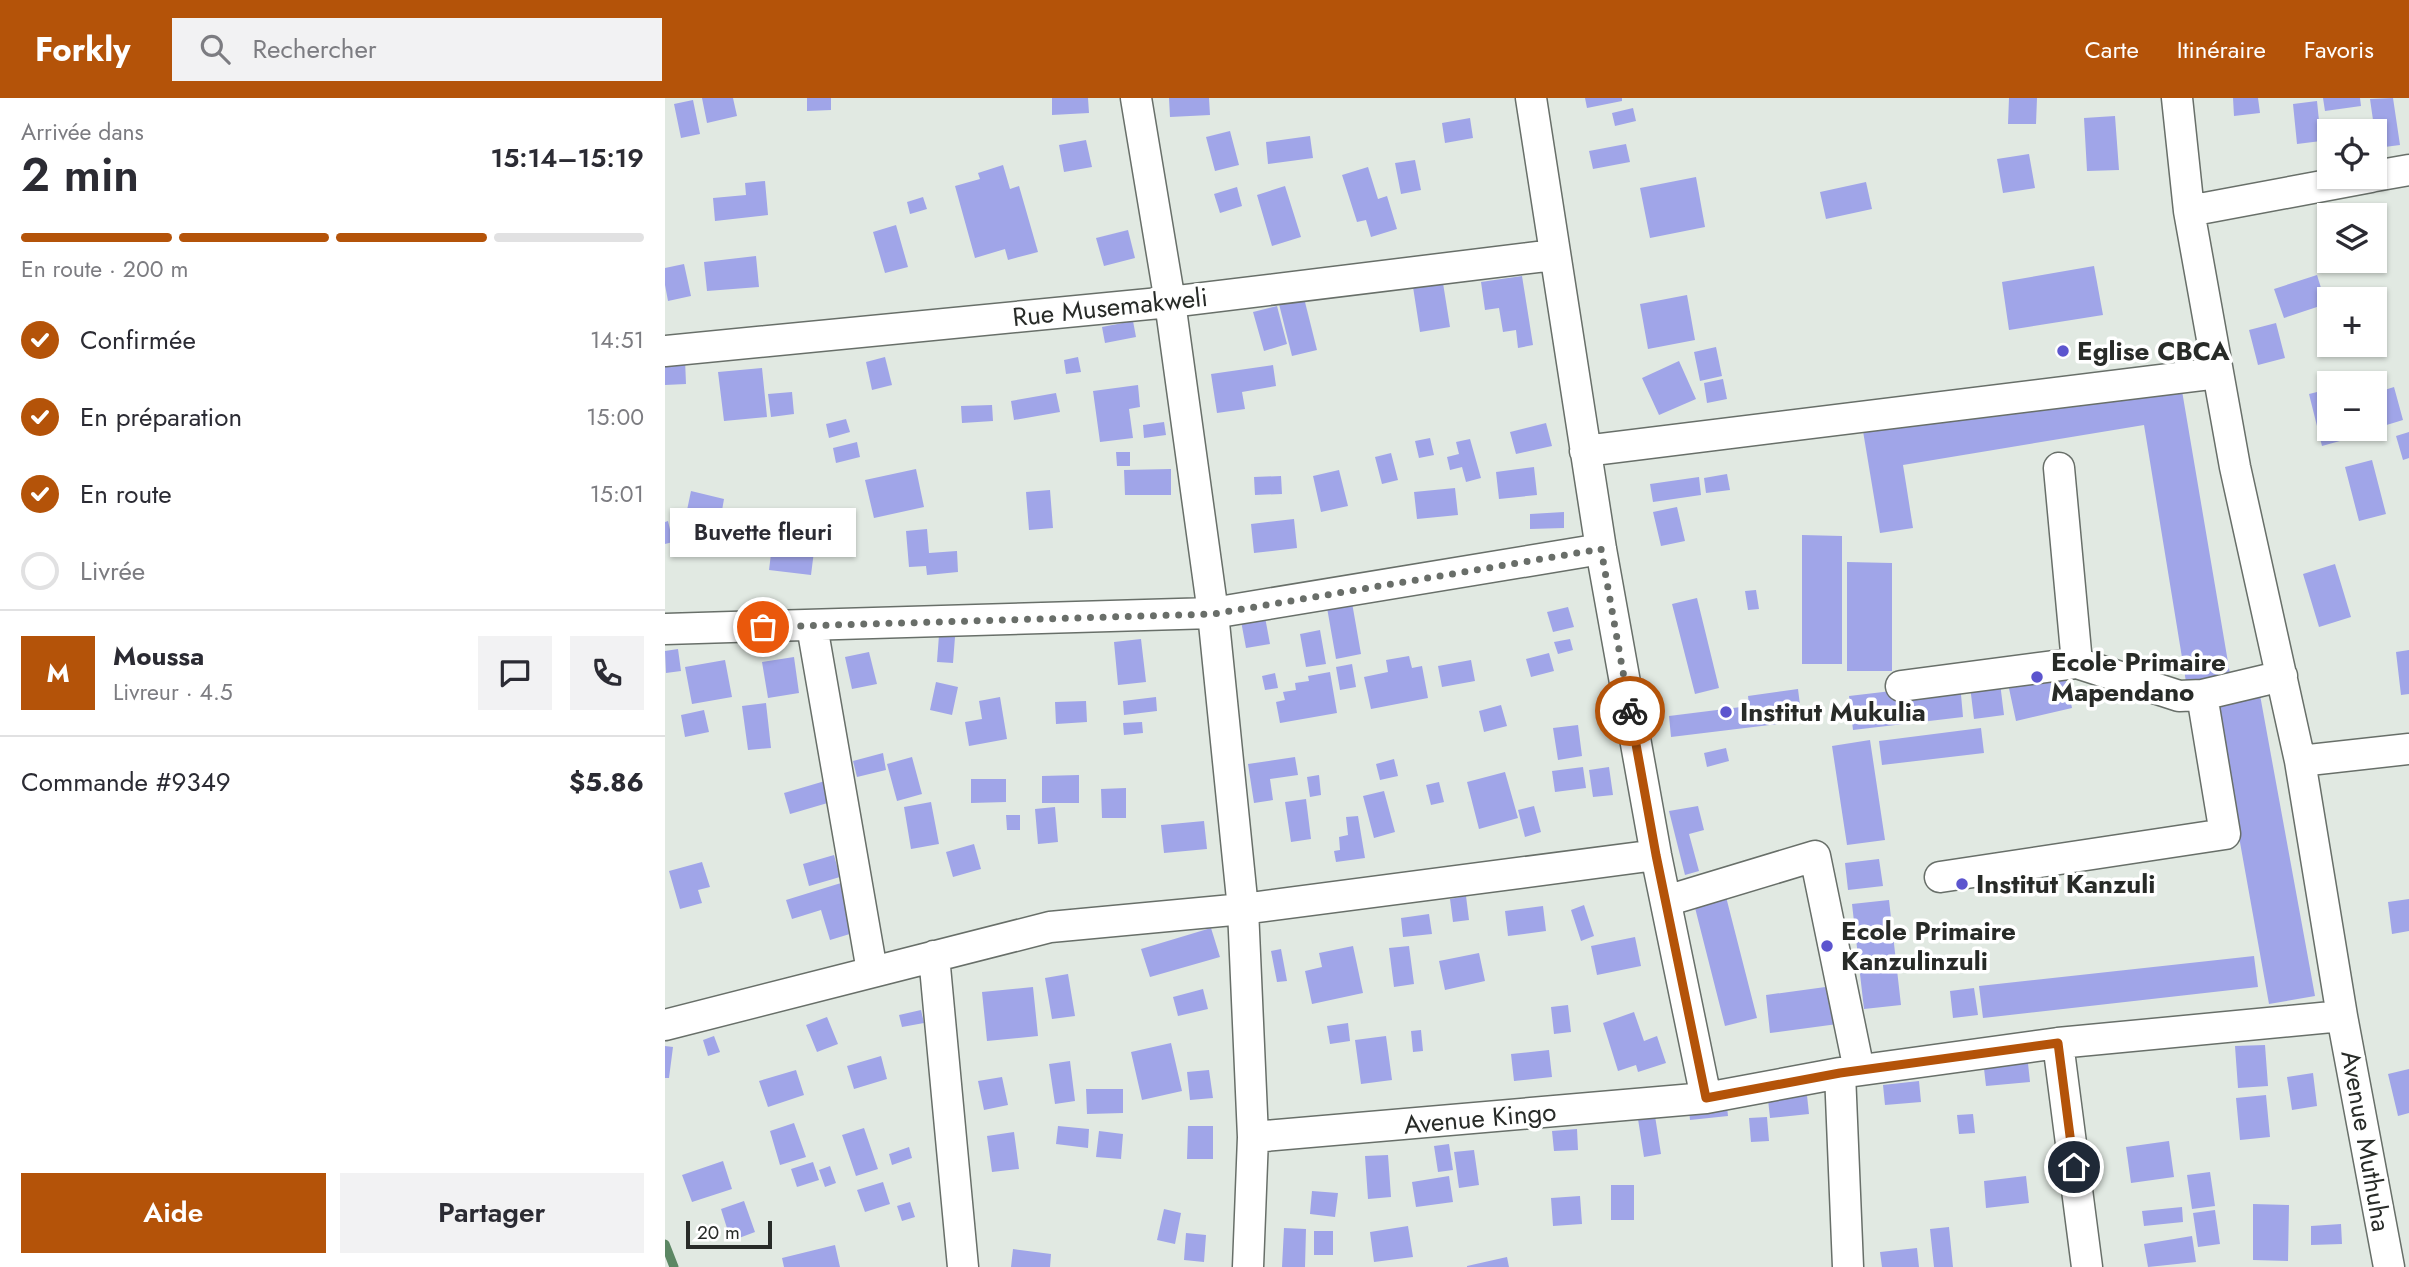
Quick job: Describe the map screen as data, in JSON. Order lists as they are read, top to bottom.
{
  "streets": {
    "street": ["Rue Musemakweli", "Avenue Kingo", "Avenue Muthuha"]
  },
  "crossings": [
    ["Avenue Kingo", "Avenue Muthuha"]
  ],
  "places": [
    "Eglise CBCA",
    "Buvette fleuri",
    "Ecole Primaire Mapendano",
    "Institut Mukulia",
    "Institut Kanzuli",
    "Ecole Primaire Kanzulinzuli"
  ],
  "scale_bar": "20 m",
  "page": {
    "header": "Forkly",
    "search": "Rechercher",
    "nav": ["Carte", "Itinéraire", "Favoris"],
    "heading": ["2 min", "Arrivée dans", "15:14–15:19"],
    "panel": [
      "Moussa",
      "Livreur · 4.5",
      "Commande #9349",
      "$5.86"
    ],
    "map_buttons": ["+", "−"],
    "bar": "En route · 200 m",
    "list": [
      ["Confirmée", "14:51"],
      ["En préparation", "15:00"],
      ["En route", "15:01"],
      "Livrée"
    ],
    "bubble": "Buvette fleuri",
    "round": "M",
    "buttons": ["Aide", "Partager"],
    "scale": "20 m"
  }
}
